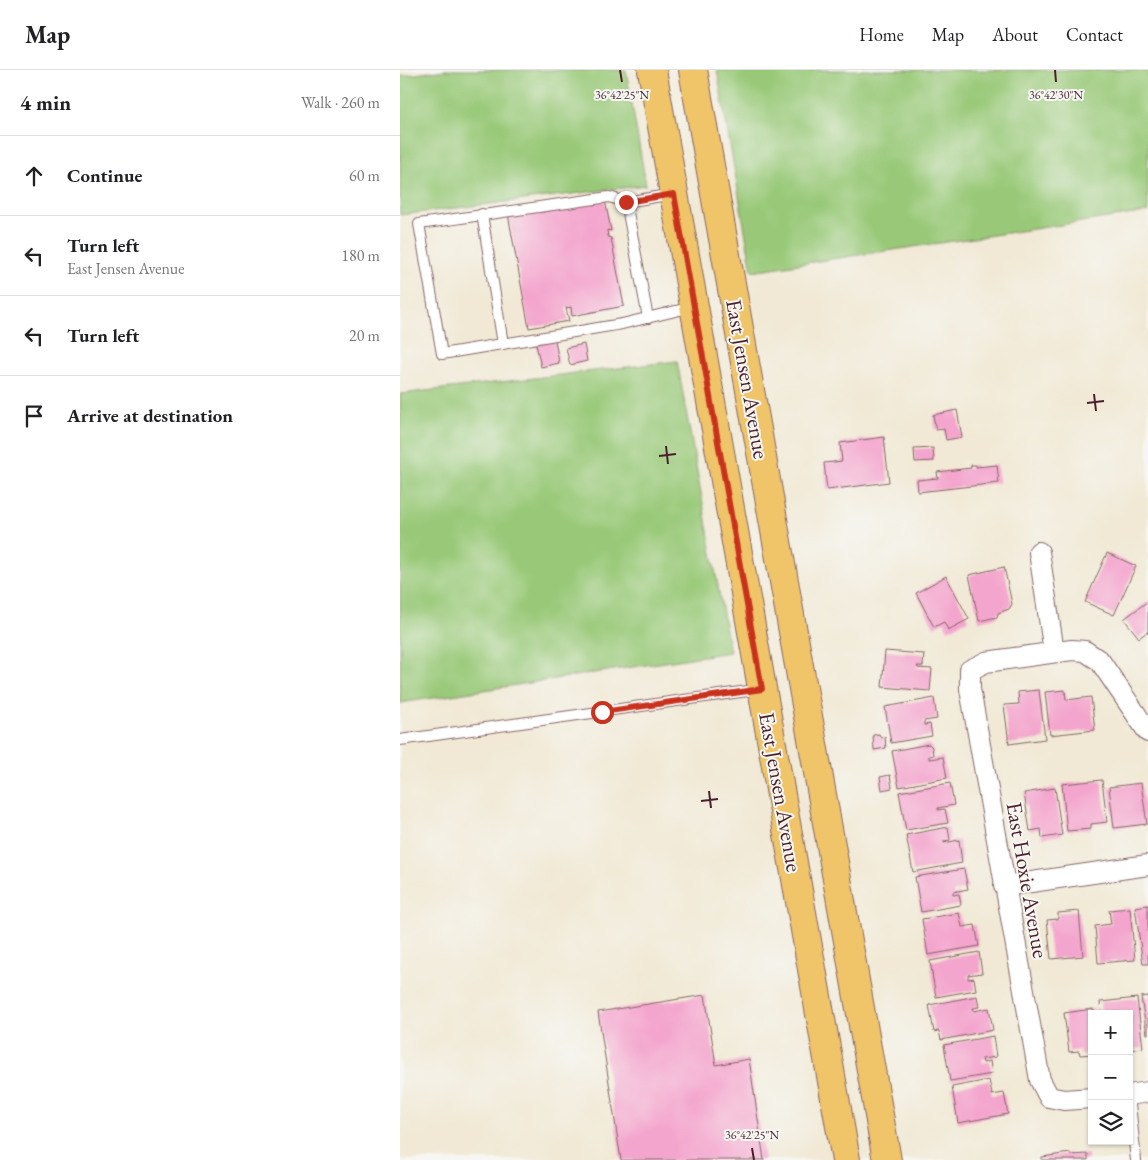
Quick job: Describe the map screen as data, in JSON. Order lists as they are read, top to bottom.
{
  "streets": {
    "main road": ["East Jensen Avenue"],
    "street": ["East Hoxie Avenue"]
  },
  "page": {
    "header": "Map",
    "nav": [
      "Home",
      "Map",
      "About",
      "Contact"
    ],
    "heading": ["4 min", "Walk · 260 m"],
    "list": [
      ["Continue", "60 m"],
      ["Turn left", "East Jensen Avenue", "180 m"],
      ["Turn left", "20 m"],
      "Arrive at destination"
    ],
    "map_buttons": ["+", "−"]
  },
  "coordinates": ["36°42'25\"N", "36°42'30\"N"]
}
